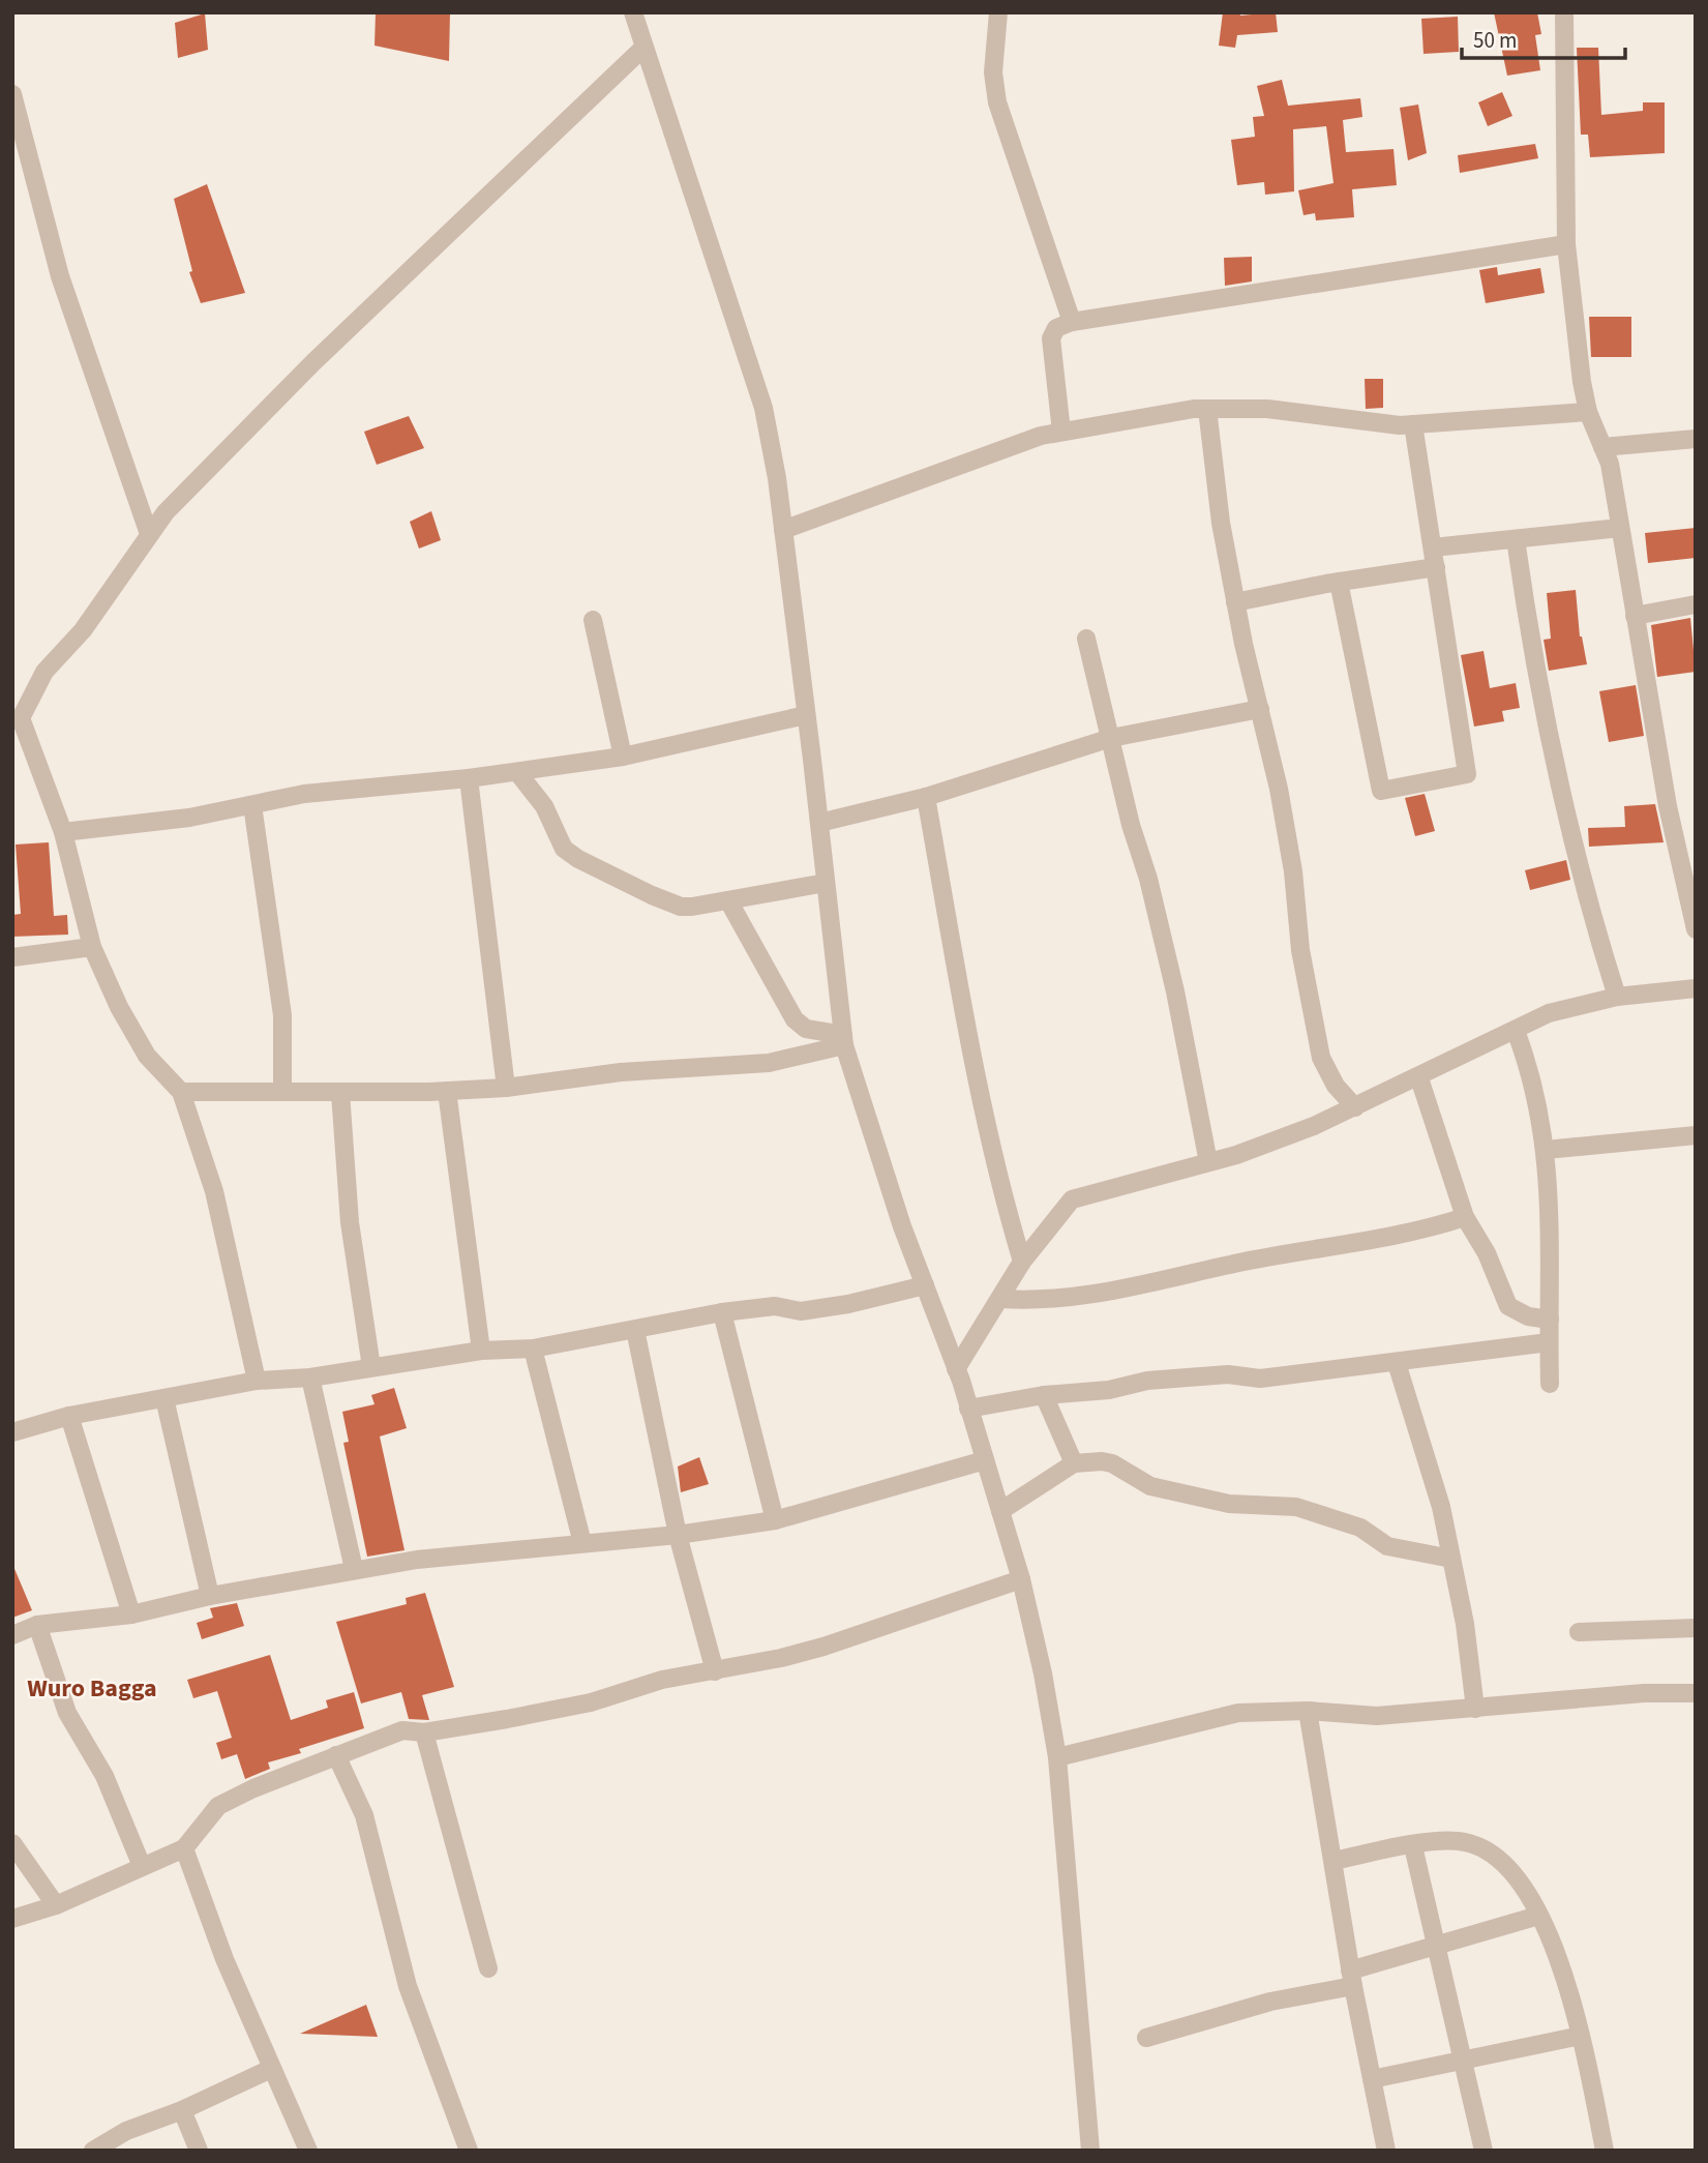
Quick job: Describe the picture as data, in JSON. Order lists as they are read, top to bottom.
{
  "districts": ["Wuro Bagga"],
  "scale_bar": "50 m"
}
